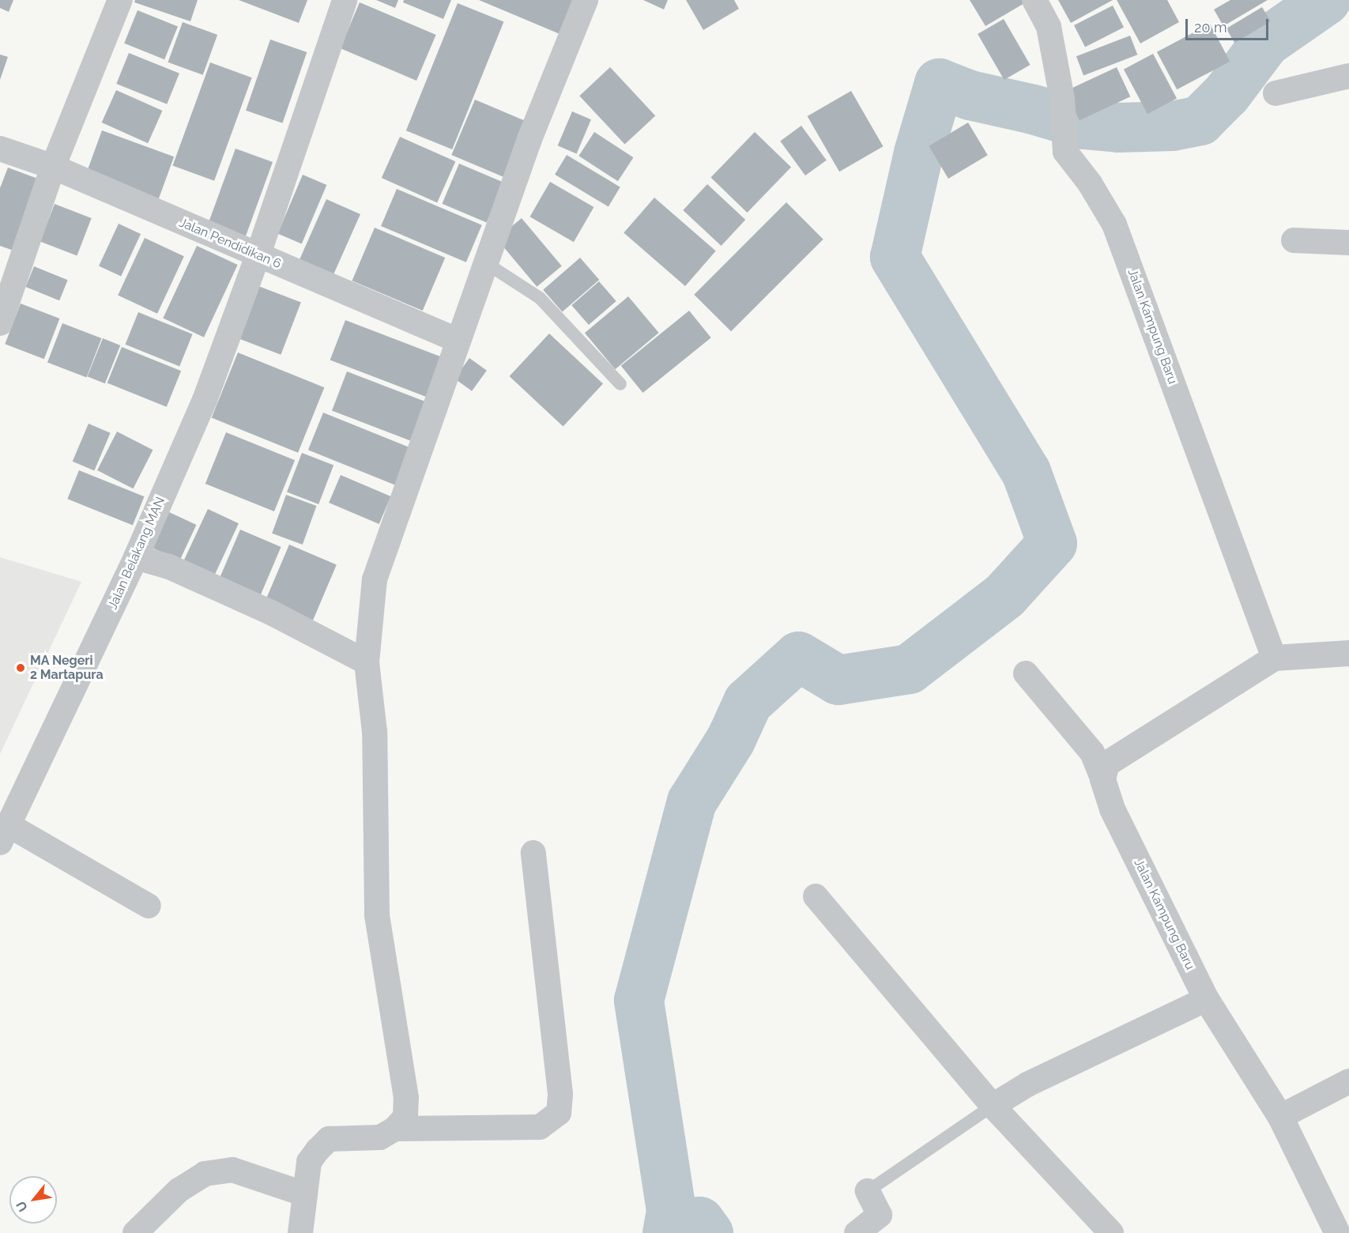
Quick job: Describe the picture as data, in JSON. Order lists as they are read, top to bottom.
{
  "streets": {
    "street": ["Jalan Pendidikan 6", "Jalan Kampung Baru", "Jalan Belakang MAN"]
  },
  "crossings": [
    ["Jalan Pendidikan 6", "Jalan Belakang MAN"]
  ],
  "places": ["MA Negeri 2 Martapura"],
  "scale_bar": "20 m",
  "north": "bottom left"
}
